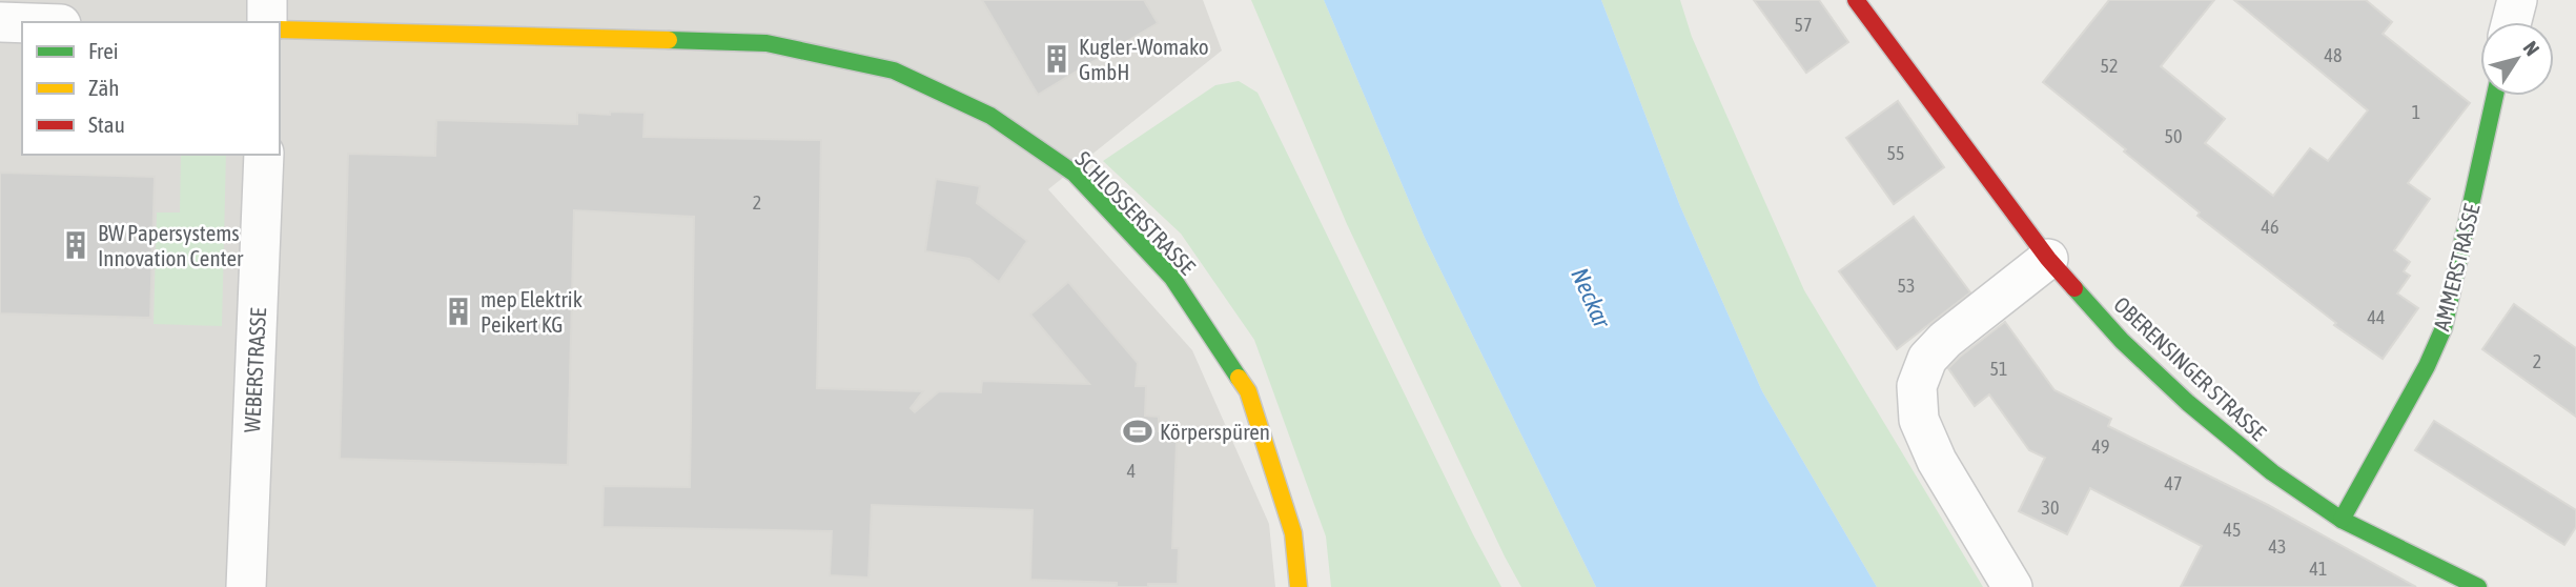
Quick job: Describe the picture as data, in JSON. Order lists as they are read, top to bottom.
{
  "streets": {
    "street": [
      "SCHLOSSERSTRASSE",
      "AMMERSTRASSE",
      "OBERENSINGER STRASSE",
      "WEBERSTRASSE"
    ]
  },
  "crossings": [
    ["AMMERSTRASSE", "OBERENSINGER STRASSE"]
  ],
  "water": ["Neckar"],
  "places": {
    "building": ["Kugler-Womako GmbH", "BW Papersystems Innovation Center", "mep Elektrik Peikert KG"],
    "sports": ["Körperspüren"]
  },
  "house_numbers": [
    "57",
    "48",
    "52",
    "1",
    "50",
    "55",
    "2",
    "46",
    "53",
    "44",
    "2",
    "51",
    "49",
    "4",
    "47",
    "30",
    "45",
    "43",
    "41"
  ],
  "legend": ["Frei", "Zäh", "Stau"],
  "north": "top right"
}
